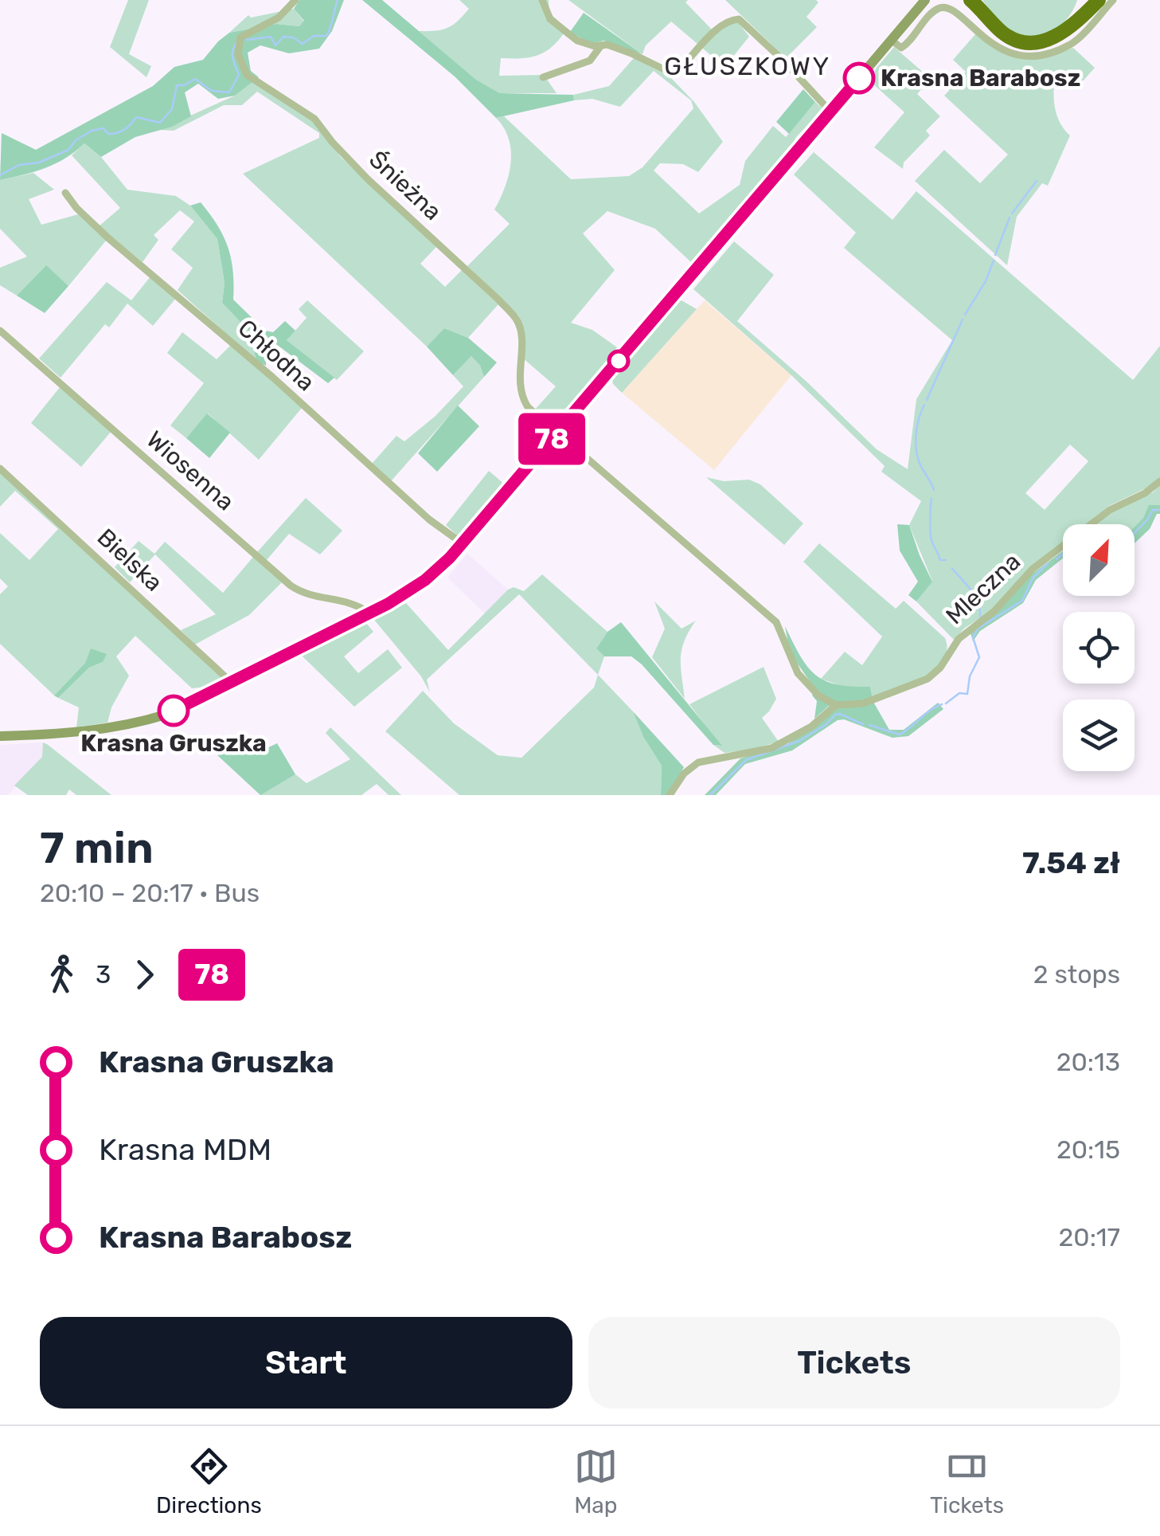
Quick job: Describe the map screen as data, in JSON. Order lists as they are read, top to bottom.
{
  "streets": {
    "street": [
      "Śnieżna",
      "Chłodna",
      "Wiosenna",
      "Bielska",
      "Mleczna"
    ]
  },
  "districts": ["GŁUSZKOWY"],
  "places": ["Krasna Barabosz", "Krasna Gruszka"],
  "lines": ["bus line 78"],
  "north": "top right",
  "page": {
    "on_map": "78",
    "heading": ["7 min", "20:10 – 20:17 · Bus", "7.54 zł"],
    "legs": ["3", "78", "2 stops"],
    "list": [
      {
        "name": "Krasna Gruszka",
        "value": "20:13"
      },
      {
        "name": "Krasna MDM",
        "value": "20:15"
      },
      {
        "name": "Krasna Barabosz",
        "value": "20:17"
      }
    ],
    "buttons": ["Start", "Tickets"],
    "tabs": ["Directions", "Map", "Tickets"]
  }
}
